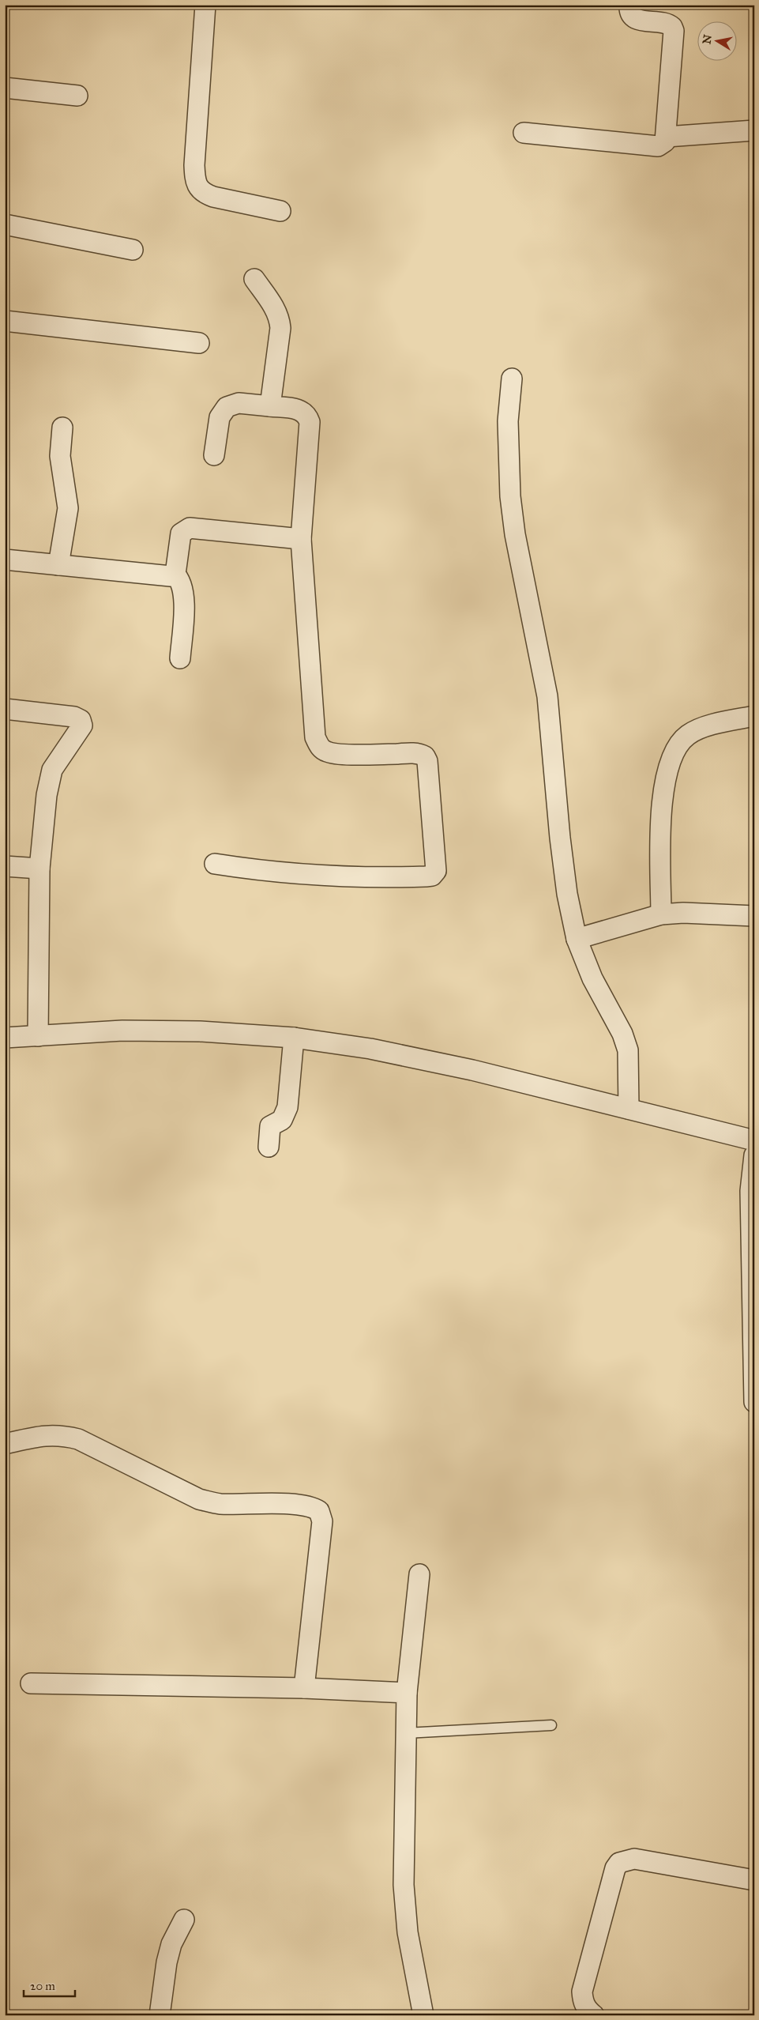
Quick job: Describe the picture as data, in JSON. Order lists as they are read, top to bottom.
{
  "scale_bar": "20 m",
  "north": "left"
}
